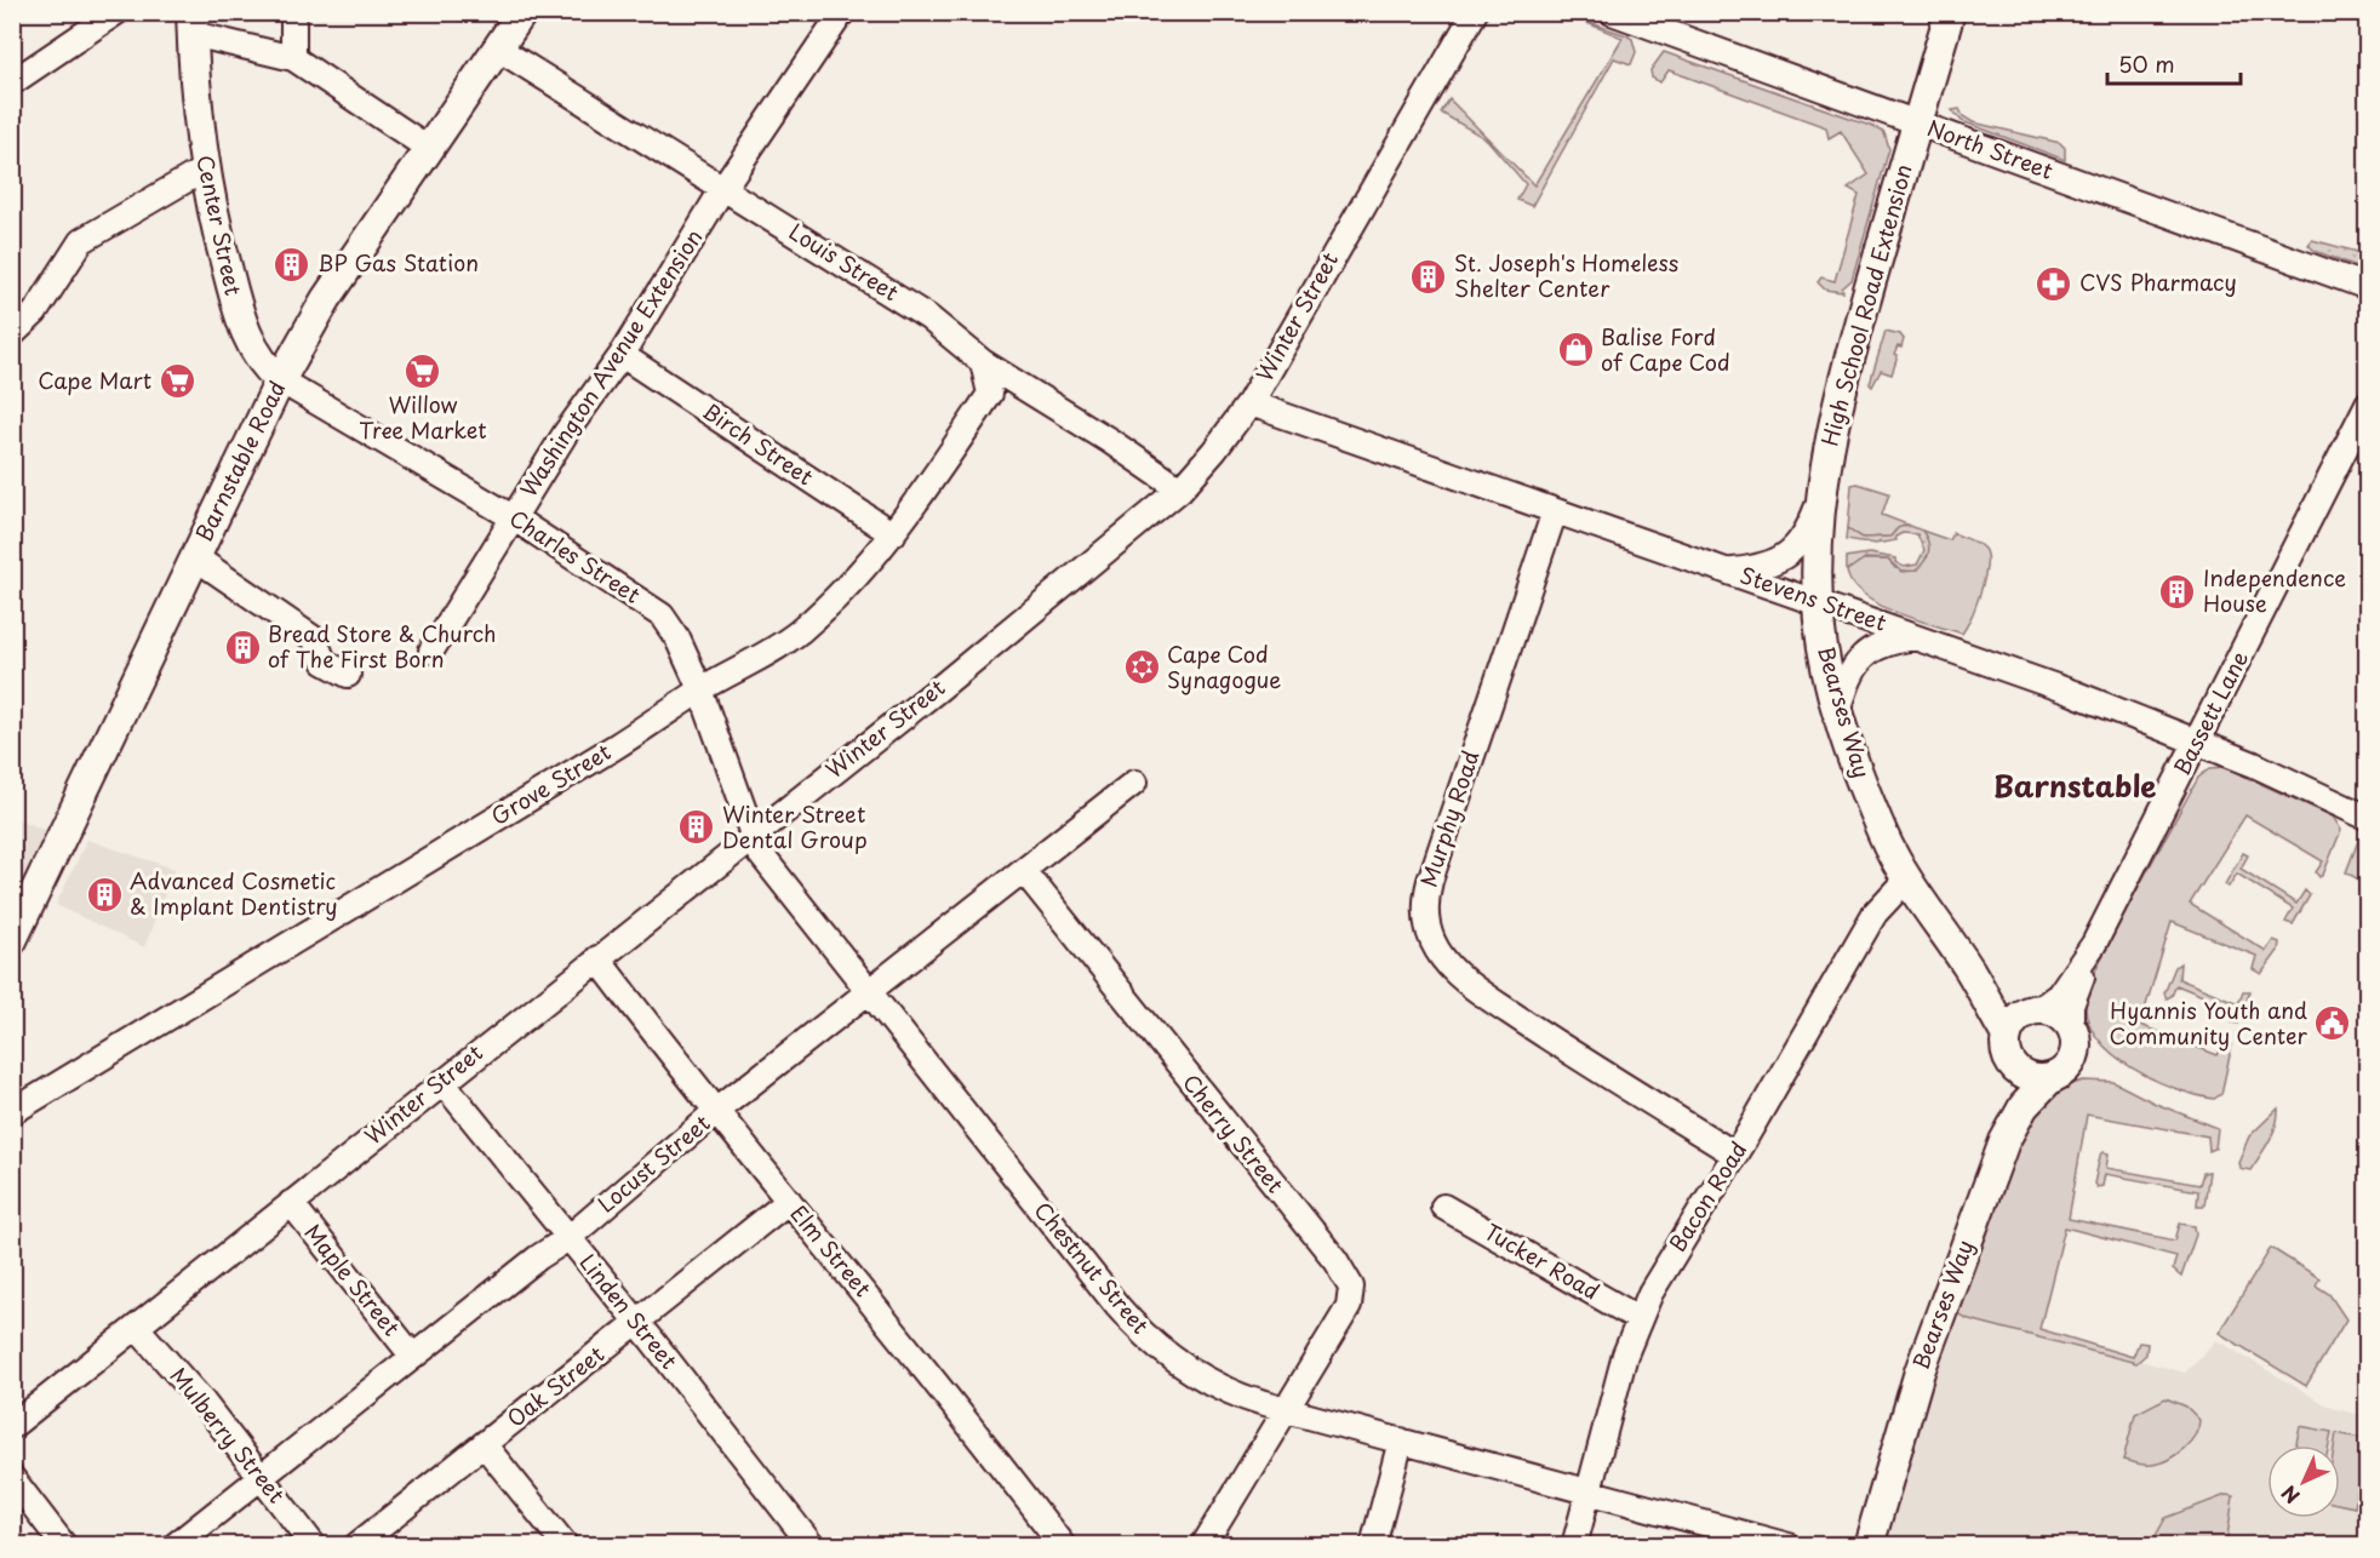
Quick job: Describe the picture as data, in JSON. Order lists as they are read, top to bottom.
{
  "streets": {
    "main road": [
      "Center Street",
      "High School Road Extension",
      "Barnstable Road",
      "Bearses Way"
    ],
    "street": [
      "North Street",
      "Louis Street",
      "Winter Street",
      "Washington Avenue Extension",
      "Birch Street",
      "Charles Street",
      "Stevens Street",
      "Bassett Lane",
      "Grove Street",
      "Murphy Road",
      "Cherry Street",
      "Locust Street",
      "Bacon Road",
      "Elm Street",
      "Tucker Road",
      "Chestnut Street",
      "Maple Street",
      "Linden Street",
      "Oak Street",
      "Mulberry Street"
    ]
  },
  "crossings": [
    ["North Street", "High School Road Extension"],
    ["Center Street", "Barnstable Road"],
    ["Center Street", "Charles Street"],
    ["Louis Street", "Winter Street"],
    ["Louis Street", "Washington Avenue Extension"],
    ["Louis Street", "Barnstable Road"],
    ["Louis Street", "Grove Street"],
    ["High School Road Extension", "Stevens Street"],
    ["High School Road Extension", "Bearses Way"],
    ["Winter Street", "Charles Street"],
    ["Winter Street", "Stevens Street"],
    ["Winter Street", "Elm Street"],
    ["Winter Street", "Chestnut Street"],
    ["Winter Street", "Maple Street"],
    ["Winter Street", "Linden Street"],
    ["Winter Street", "Mulberry Street"],
    ["Washington Avenue Extension", "Birch Street"],
    ["Washington Avenue Extension", "Charles Street"],
    ["Birch Street", "Grove Street"],
    ["Barnstable Road", "Charles Street"],
    ["Charles Street", "Grove Street"],
    ["Charles Street", "Chestnut Street"],
    ["Stevens Street", "Bearses Way"],
    ["Stevens Street", "Bassett Lane"],
    ["Stevens Street", "Murphy Road"],
    ["Bearses Way", "Bassett Lane"],
    ["Bearses Way", "Bacon Road"],
    ["Murphy Road", "Bacon Road"],
    ["Cherry Street", "Locust Street"],
    ["Cherry Street", "Chestnut Street"],
    ["Locust Street", "Elm Street"],
    ["Locust Street", "Chestnut Street"],
    ["Locust Street", "Maple Street"],
    ["Locust Street", "Linden Street"],
    ["Locust Street", "Mulberry Street"],
    ["Bacon Road", "Tucker Road"],
    ["Bacon Road", "Chestnut Street"],
    ["Elm Street", "Oak Street"],
    ["Linden Street", "Oak Street"]
  ],
  "districts": ["Barnstable"],
  "places": {
    "building": [
      "BP Gas Station",
      "St. Joseph's Homeless Shelter Center",
      "Independence House",
      "Bread Store & Church of The First Born",
      "Winter Street Dental Group",
      "Advanced Cosmetic & Implant Dentistry"
    ],
    "pharmacy": ["CVS Pharmacy"],
    "shop": ["Balise Ford of Cape Cod"],
    "supermarket": ["Willow Tree Market", "Cape Mart"],
    "synagogue": ["Cape Cod Synagogue"],
    "public building": ["Hyannis Youth and Community Center"]
  },
  "scale_bar": "50 m",
  "north": "bottom left"
}
